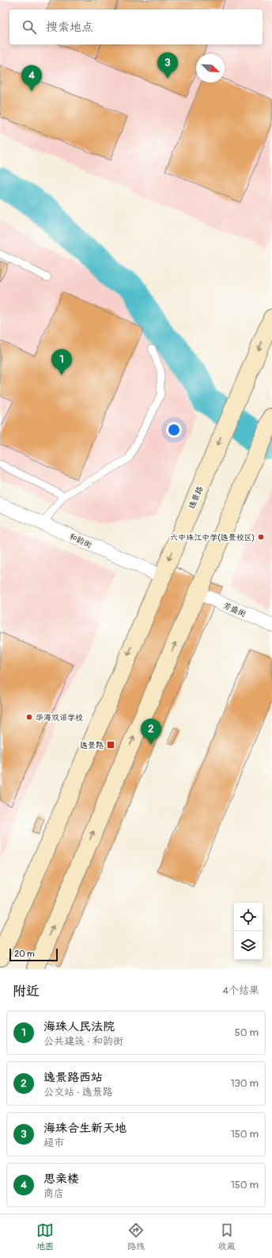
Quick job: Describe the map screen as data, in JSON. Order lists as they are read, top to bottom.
{
  "streets": {
    "main road": ["逸景路"],
    "street": ["和韵街", "芳盛街"]
  },
  "crossings": [
    ["逸景路", "和韵街"]
  ],
  "places": {
    "other": ["六中珠江中学(逸景校区)", "华海双语学校"],
    "transit": ["逸景路"]
  },
  "scale_bar": "20 m",
  "north": "bottom right",
  "page": {
    "search": "搜索地点",
    "pins": [
      "3",
      "4",
      "1",
      "2"
    ],
    "scale": "20 m",
    "heading": ["附近", "4个结果"],
    "list": [
      {
        "mark": "1",
        "name": "海珠人民法院",
        "note": "公共建筑 · 和韵街",
        "value": "50 m"
      },
      {
        "mark": "2",
        "name": "逸景路西站",
        "note": "公交站 · 逸景路",
        "value": "130 m"
      },
      {
        "mark": "3",
        "name": "海珠合生新天地",
        "note": "超市",
        "value": "150 m"
      },
      {
        "mark": "4",
        "name": "思亲楼",
        "note": "商店",
        "value": "150 m"
      }
    ],
    "nav": ["地图", "路线", "收藏"]
  }
}
